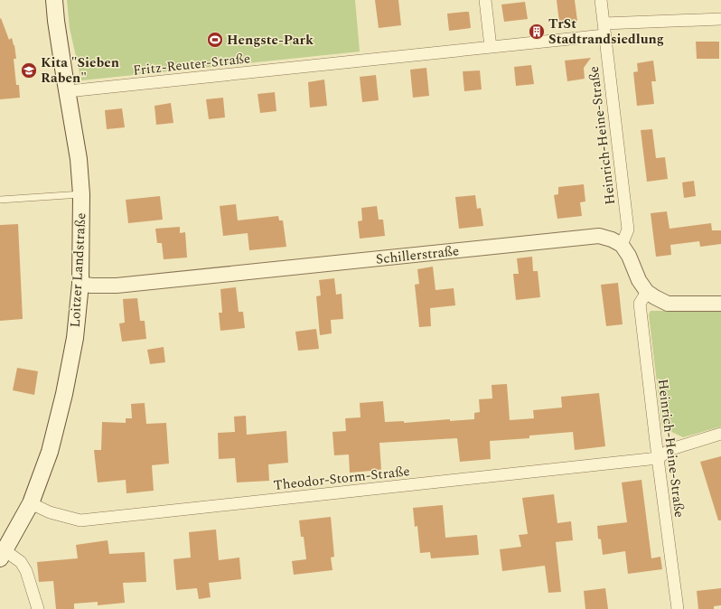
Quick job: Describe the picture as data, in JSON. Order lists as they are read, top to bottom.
{
  "streets": {
    "main road": ["Loitzer Landstraße"],
    "street": [
      "Fritz-Reuter-Straße",
      "Heinrich-Heine-Straße",
      "Schillerstraße",
      "Theodor-Storm-Straße"
    ]
  },
  "crossings": [
    ["Fritz-Reuter-Straße", "Heinrich-Heine-Straße"],
    ["Fritz-Reuter-Straße", "Loitzer Landstraße"],
    ["Heinrich-Heine-Straße", "Schillerstraße"],
    ["Heinrich-Heine-Straße", "Theodor-Storm-Straße"],
    ["Schillerstraße", "Loitzer Landstraße"],
    ["Loitzer Landstraße", "Theodor-Storm-Straße"]
  ],
  "places": {
    "building": ["TrSt Stadtrandsiedlung"],
    "sports": ["Hengste-Park"],
    "school or university": ["Kita \"Sieben Raben\""]
  }
}
